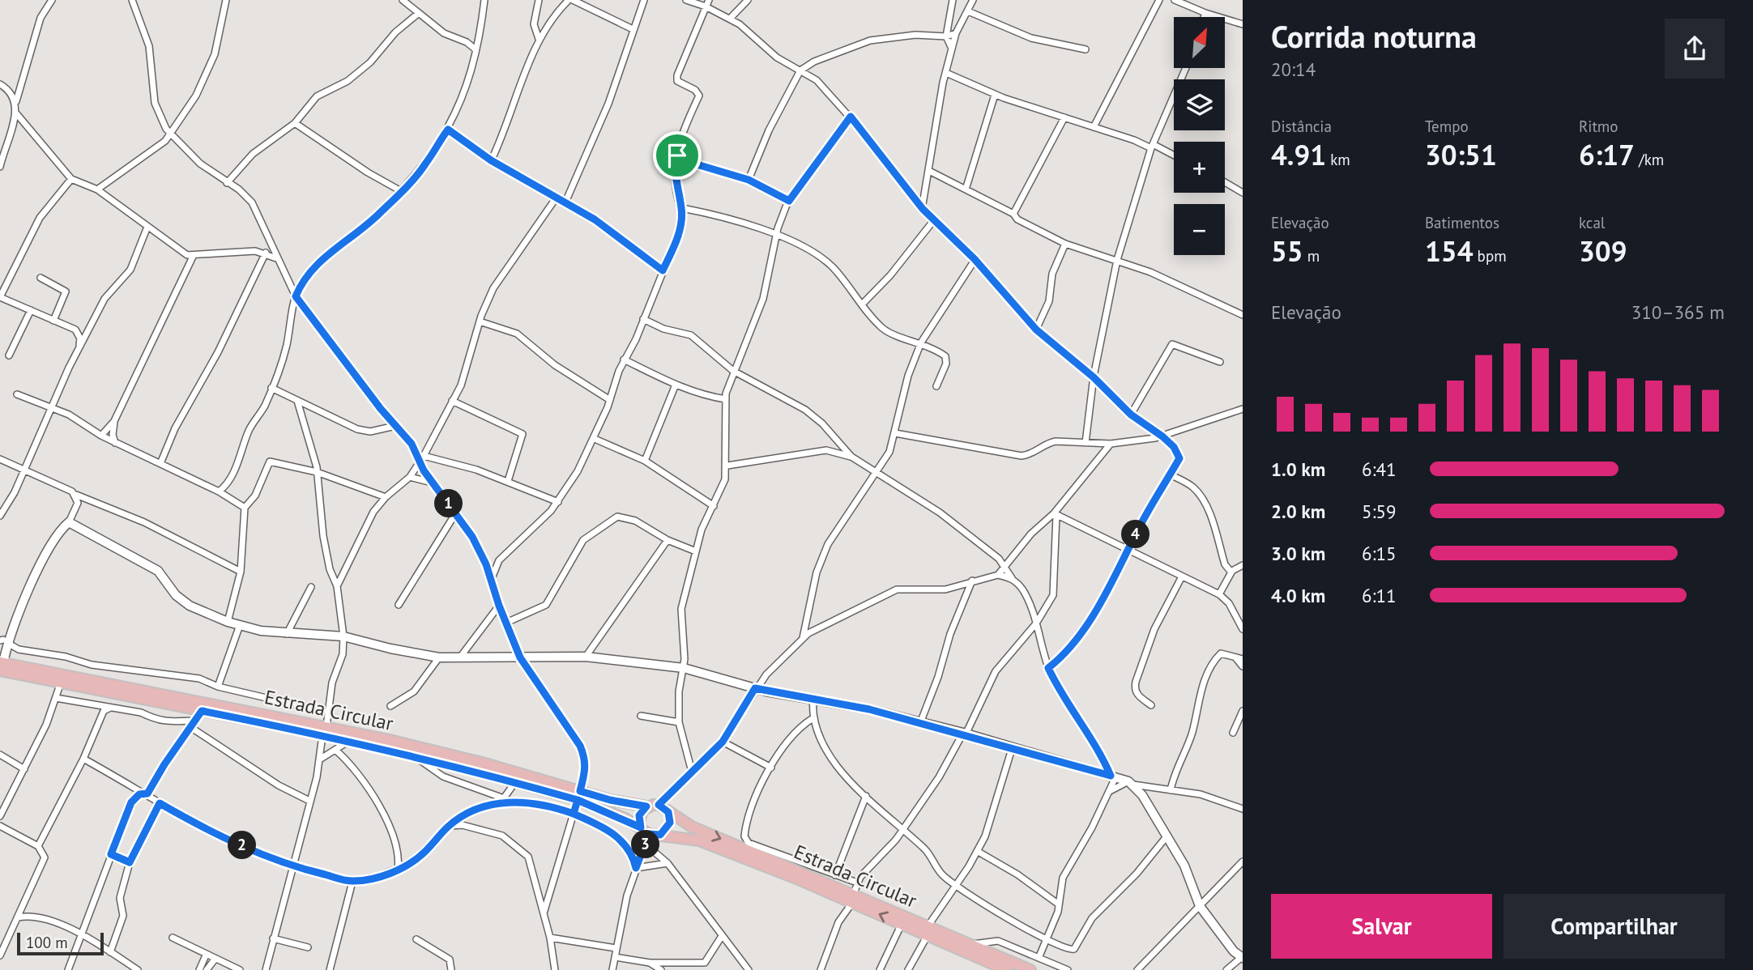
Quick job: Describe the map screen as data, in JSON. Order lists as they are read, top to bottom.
{
  "streets": {
    "main road": ["Estrada Circular"]
  },
  "scale_bar": "100 m",
  "north": "top right",
  "page": {
    "heading": ["Corrida noturna", "20:14"],
    "map_buttons": ["+", "−"],
    "stats": [
      ["Distância", "4.91 km"],
      ["Tempo", "30:51"],
      ["Ritmo", "6:17 /km"],
      ["Elevação", "55 m"],
      ["Batimentos", "154 bpm"],
      ["kcal", "309"]
    ],
    "chart": ["Elevação", "310–365 m"],
    "list": [
      {
        "name": "1.0 km",
        "note": "6:41"
      },
      {
        "name": "2.0 km",
        "note": "5:59"
      },
      {
        "name": "3.0 km",
        "note": "6:15"
      },
      {
        "name": "4.0 km",
        "note": "6:11"
      }
    ],
    "pins": [
      "1",
      "4",
      "3",
      "2"
    ],
    "buttons": ["Salvar", "Compartilhar"],
    "scale": "100 m"
  }
}
